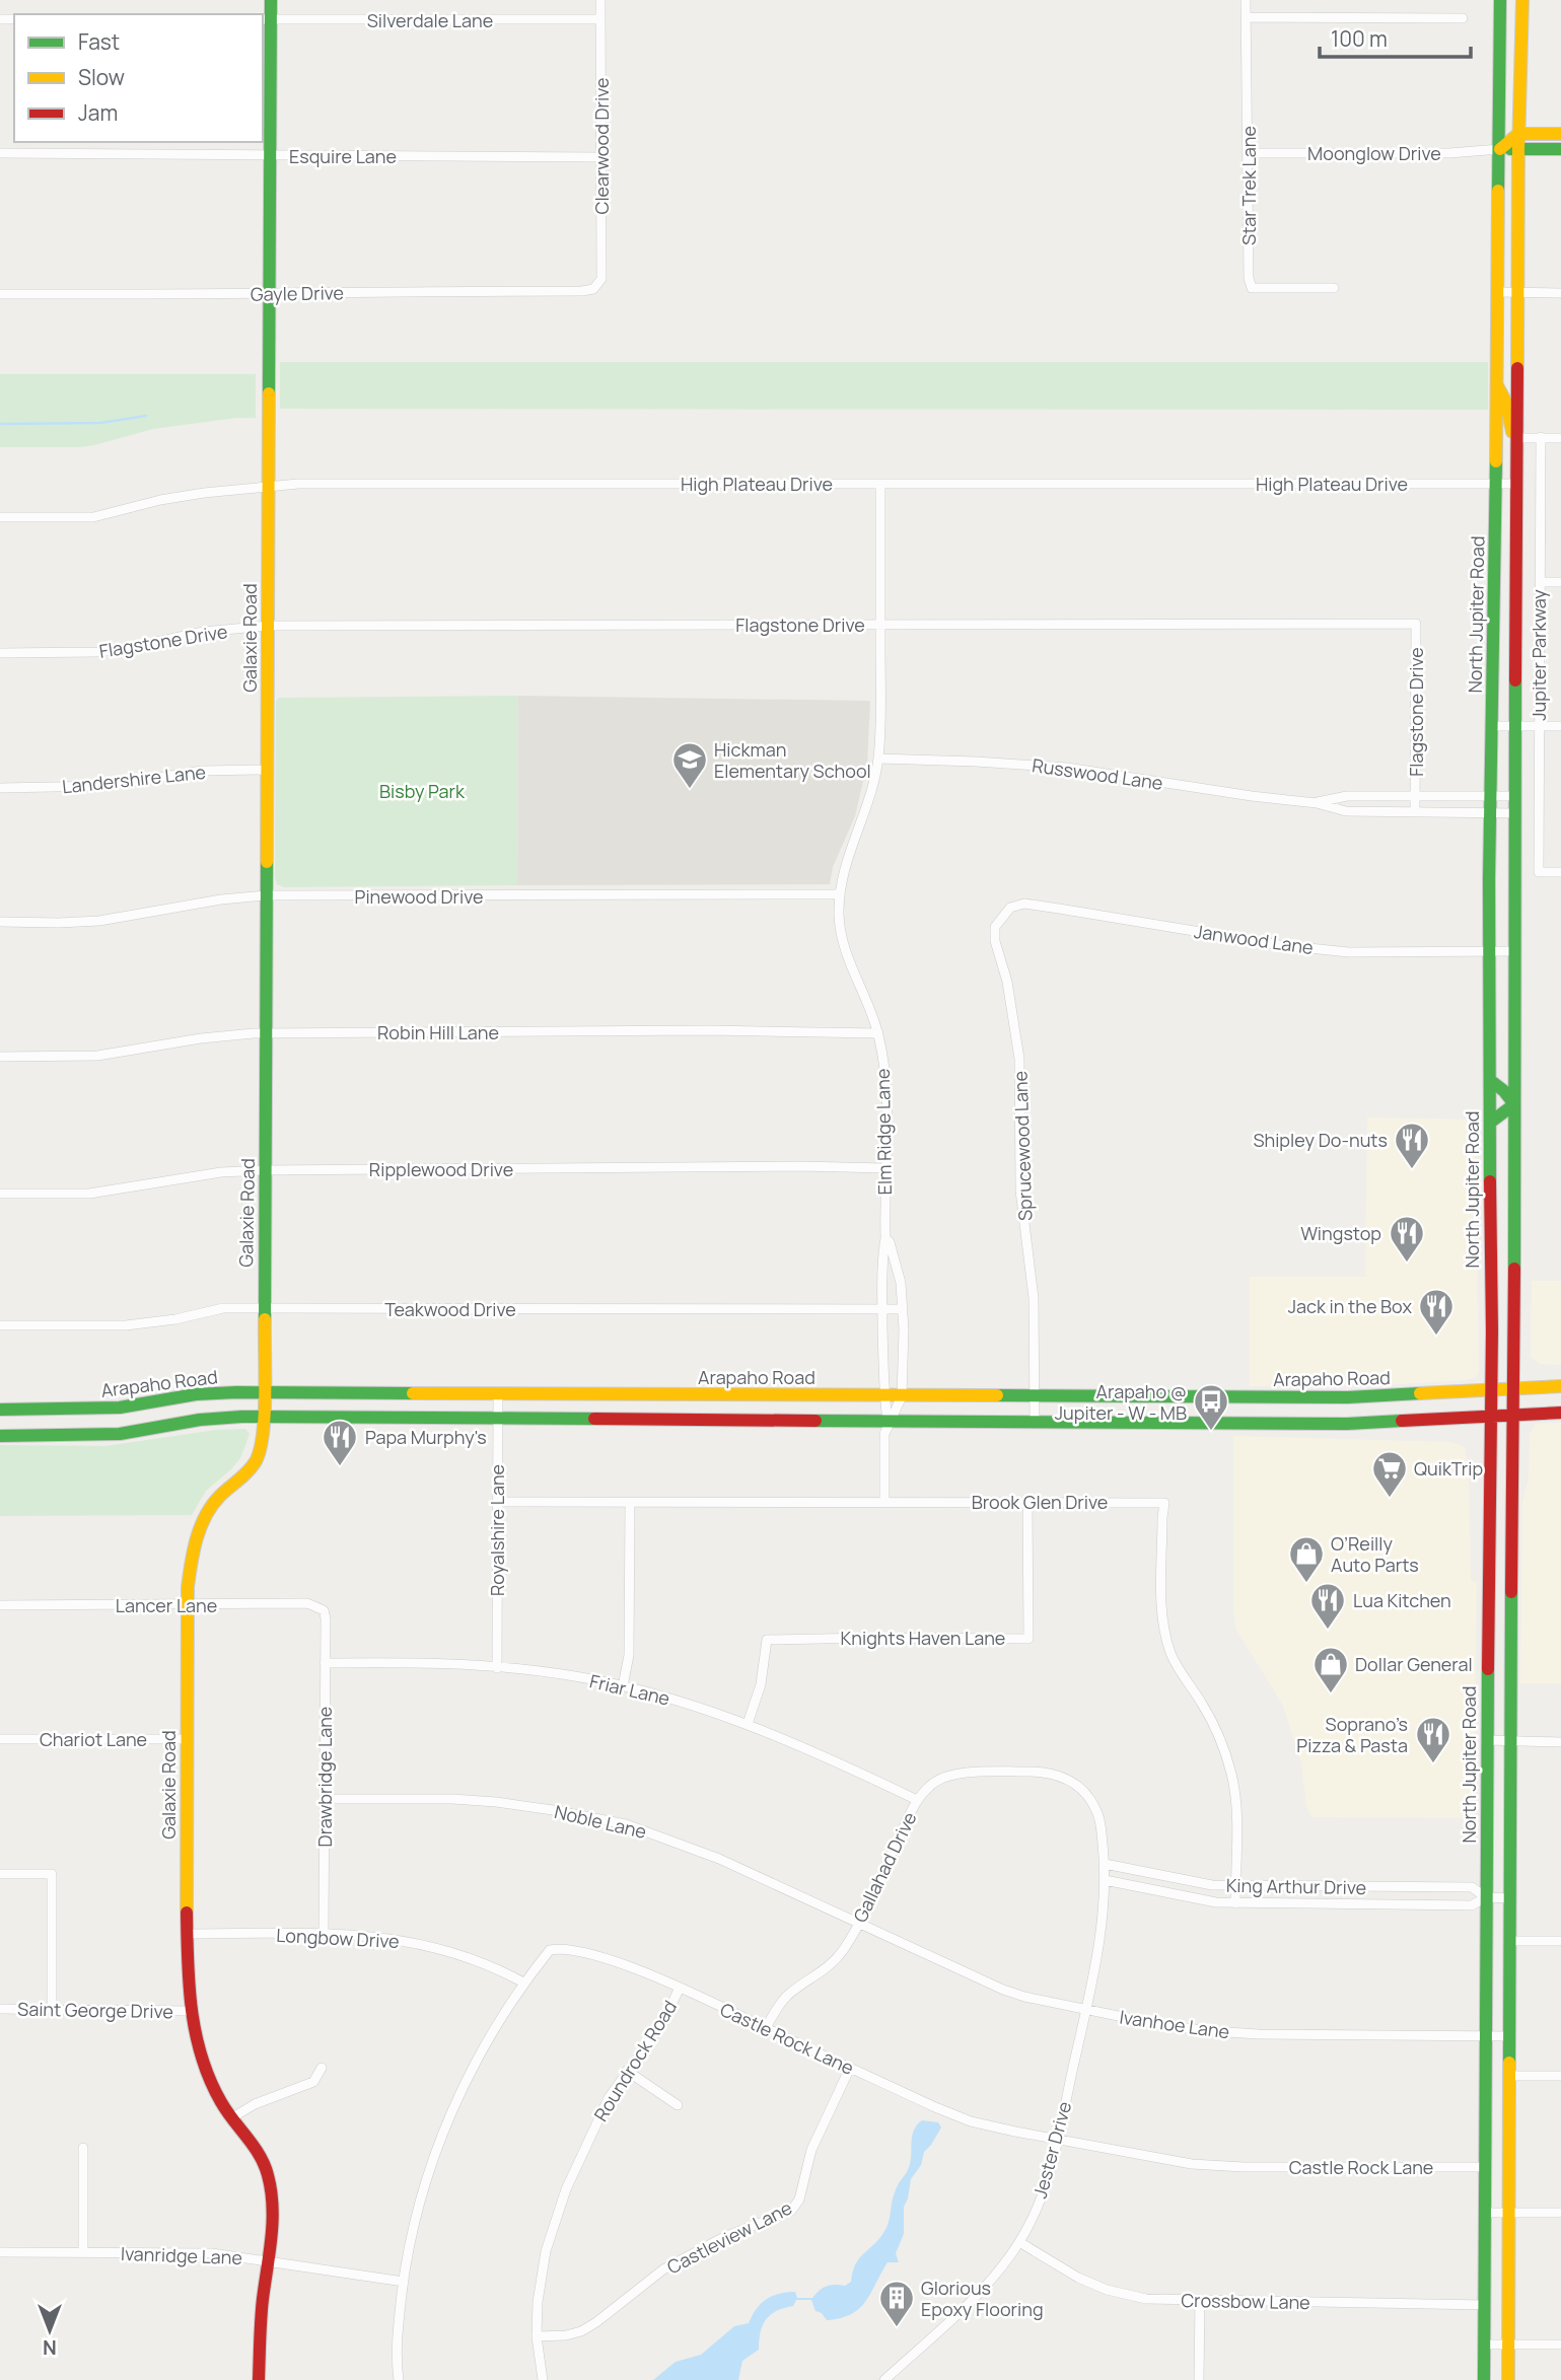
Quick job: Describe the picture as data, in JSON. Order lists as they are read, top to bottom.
{
  "streets": {
    "main road": ["North Jupiter Road", "Galaxie Road", "Arapaho Road"],
    "street": [
      "Silverdale Lane",
      "Clearwood Drive",
      "Moonglow Drive",
      "Esquire Lane",
      "Star Trek Lane",
      "Gayle Drive",
      "High Plateau Drive",
      "Flagstone Drive",
      "Jupiter Parkway",
      "Russwood Lane",
      "Landershire Lane",
      "Pinewood Drive",
      "Janwood Lane",
      "Robin Hill Lane",
      "Elm Ridge Lane",
      "Sprucewood Lane",
      "Ripplewood Drive",
      "Teakwood Drive",
      "Brook Glen Drive",
      "Royalshire Lane",
      "Lancer Lane",
      "Knights Haven Lane",
      "Friar Lane",
      "Chariot Lane",
      "Drawbridge Lane",
      "Noble Lane",
      "Gallahad Drive",
      "King Arthur Drive",
      "Longbow Drive",
      "Saint George Drive",
      "Ivanhoe Lane",
      "Castle Rock Lane",
      "Roundrock Road",
      "Jester Drive",
      "Castleview Lane",
      "Ivanridge Lane",
      "Crossbow Lane"
    ]
  },
  "crossings": [
    ["Silverdale Lane", "Clearwood Drive"],
    ["Silverdale Lane", "Galaxie Road"],
    ["Clearwood Drive", "Esquire Lane"],
    ["Clearwood Drive", "Gayle Drive"],
    ["Moonglow Drive", "Star Trek Lane"],
    ["Moonglow Drive", "North Jupiter Road"],
    ["Esquire Lane", "Galaxie Road"],
    ["Gayle Drive", "Galaxie Road"],
    ["High Plateau Drive", "North Jupiter Road"],
    ["High Plateau Drive", "Galaxie Road"],
    ["High Plateau Drive", "Elm Ridge Lane"],
    ["North Jupiter Road", "Russwood Lane"],
    ["North Jupiter Road", "Janwood Lane"],
    ["North Jupiter Road", "Arapaho Road"],
    ["North Jupiter Road", "King Arthur Drive"],
    ["North Jupiter Road", "Ivanhoe Lane"],
    ["North Jupiter Road", "Castle Rock Lane"],
    ["North Jupiter Road", "Crossbow Lane"],
    ["Flagstone Drive", "Galaxie Road"],
    ["Flagstone Drive", "Russwood Lane"],
    ["Flagstone Drive", "Elm Ridge Lane"],
    ["Galaxie Road", "Landershire Lane"],
    ["Galaxie Road", "Pinewood Drive"],
    ["Galaxie Road", "Robin Hill Lane"],
    ["Galaxie Road", "Ripplewood Drive"],
    ["Galaxie Road", "Teakwood Drive"],
    ["Galaxie Road", "Arapaho Road"],
    ["Galaxie Road", "Lancer Lane"],
    ["Galaxie Road", "Chariot Lane"],
    ["Galaxie Road", "Longbow Drive"],
    ["Galaxie Road", "Saint George Drive"],
    ["Galaxie Road", "Ivanridge Lane"],
    ["Russwood Lane", "Elm Ridge Lane"],
    ["Pinewood Drive", "Elm Ridge Lane"],
    ["Janwood Lane", "Sprucewood Lane"],
    ["Robin Hill Lane", "Elm Ridge Lane"],
    ["Elm Ridge Lane", "Ripplewood Drive"],
    ["Elm Ridge Lane", "Teakwood Drive"],
    ["Elm Ridge Lane", "Arapaho Road"],
    ["Elm Ridge Lane", "Brook Glen Drive"],
    ["Sprucewood Lane", "Arapaho Road"],
    ["Arapaho Road", "Royalshire Lane"],
    ["Brook Glen Drive", "Royalshire Lane"],
    ["Brook Glen Drive", "Knights Haven Lane"],
    ["Brook Glen Drive", "King Arthur Drive"],
    ["Royalshire Lane", "Friar Lane"],
    ["Lancer Lane", "Drawbridge Lane"],
    ["Knights Haven Lane", "Friar Lane"],
    ["Friar Lane", "Drawbridge Lane"],
    ["Friar Lane", "Gallahad Drive"],
    ["Drawbridge Lane", "Noble Lane"],
    ["Drawbridge Lane", "Longbow Drive"],
    ["Noble Lane", "Gallahad Drive"],
    ["Noble Lane", "Ivanhoe Lane"],
    ["Gallahad Drive", "King Arthur Drive"],
    ["Gallahad Drive", "Ivanhoe Lane"],
    ["Gallahad Drive", "Castle Rock Lane"],
    ["Gallahad Drive", "Jester Drive"],
    ["King Arthur Drive", "Jester Drive"],
    ["Longbow Drive", "Castle Rock Lane"],
    ["Ivanhoe Lane", "Jester Drive"],
    ["Castle Rock Lane", "Roundrock Road"],
    ["Castle Rock Lane", "Jester Drive"],
    ["Castle Rock Lane", "Castleview Lane"],
    ["Castle Rock Lane", "Ivanridge Lane"],
    ["Roundrock Road", "Castleview Lane"],
    ["Jester Drive", "Crossbow Lane"]
  ],
  "parks": ["Bisby Park"],
  "places": {
    "school or university": ["Hickman Elementary School"],
    "restaurant": [
      "Shipley Do-nuts",
      "Wingstop",
      "Jack in the Box",
      "Papa Murphy's",
      "Lua Kitchen",
      "Soprano’s Pizza & Pasta"
    ],
    "bus stop": ["Arapaho @ Jupiter - W - MB"],
    "supermarket": ["QuikTrip"],
    "shop": ["O’Reilly Auto Parts", "Dollar General"],
    "building": ["Glorious Epoxy Flooring"]
  },
  "legend": ["Fast", "Slow", "Jam"],
  "scale_bar": "100 m",
  "north": "bottom"
}
